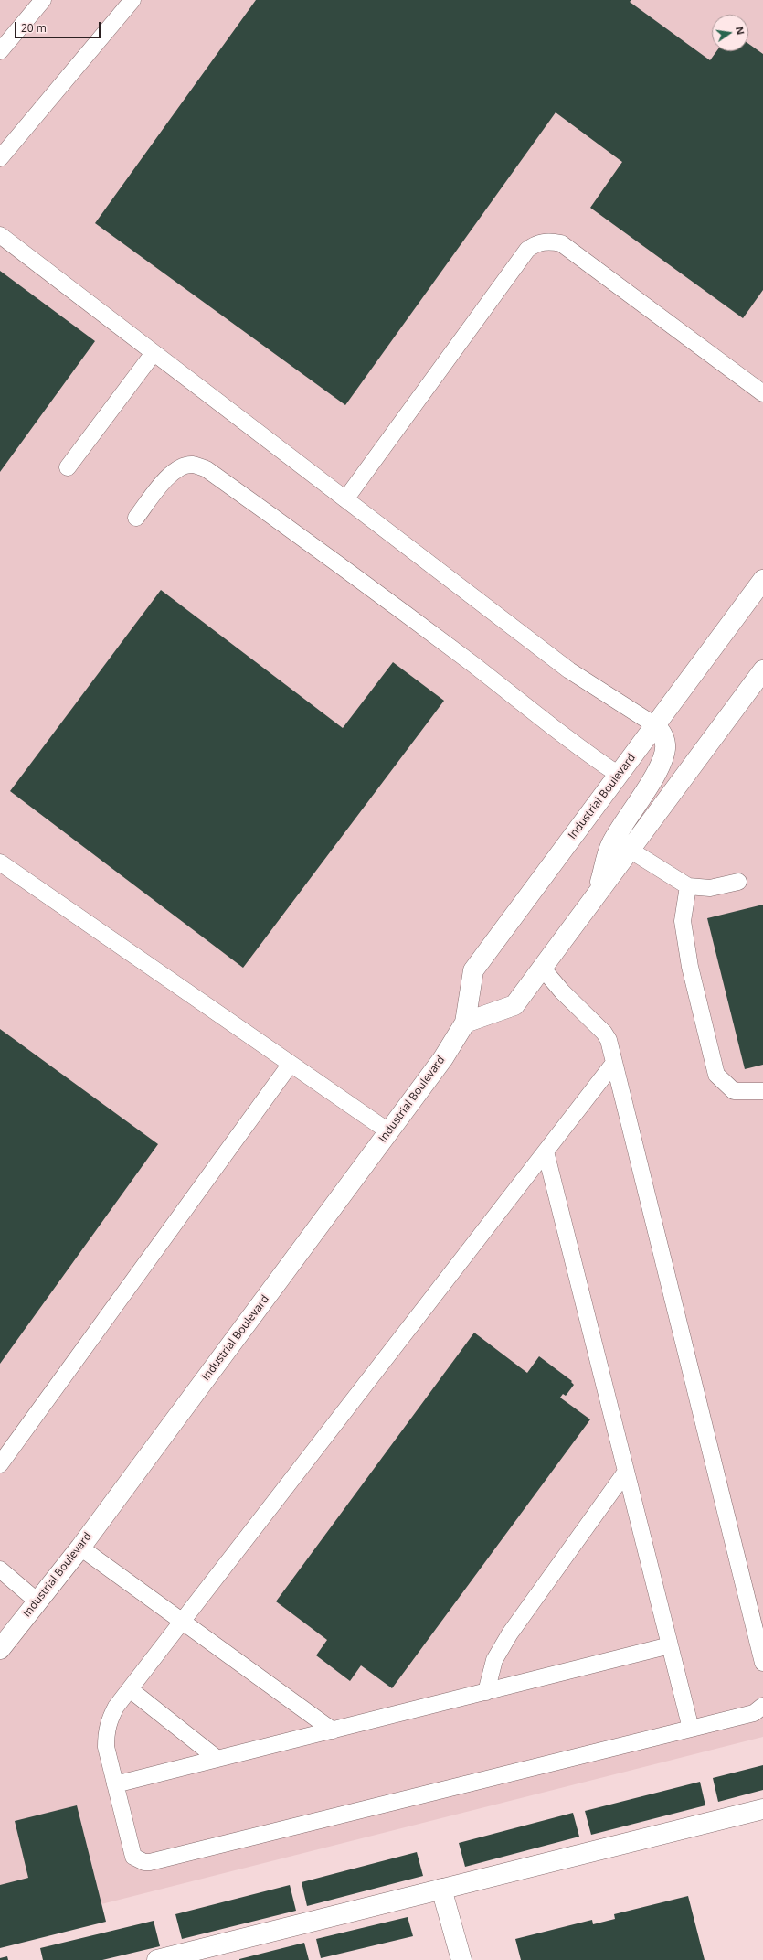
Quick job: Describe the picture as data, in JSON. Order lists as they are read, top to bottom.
{
  "streets": {
    "main road": ["Industrial Boulevard"]
  },
  "scale_bar": "20 m",
  "north": "right"
}
